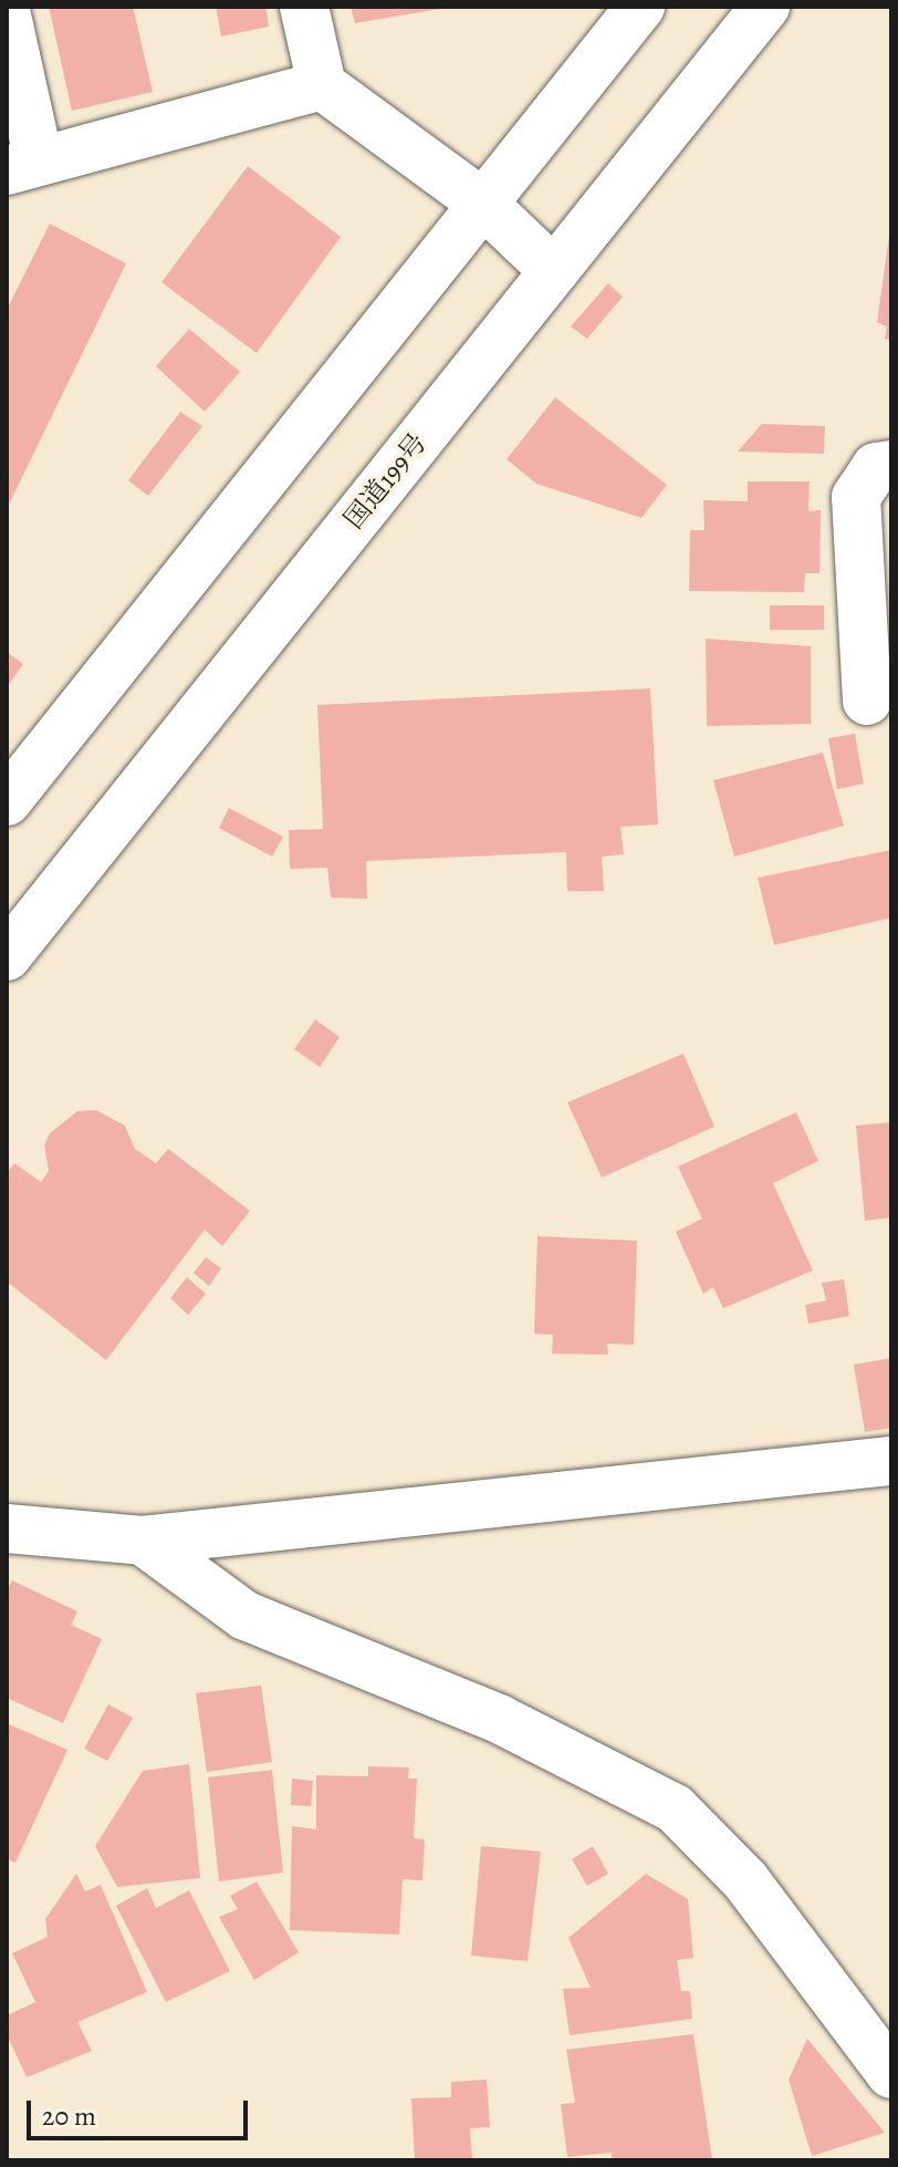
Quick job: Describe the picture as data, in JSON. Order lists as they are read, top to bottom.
{
  "streets": {
    "main road": ["国道199号"]
  },
  "scale_bar": "20 m"
}
